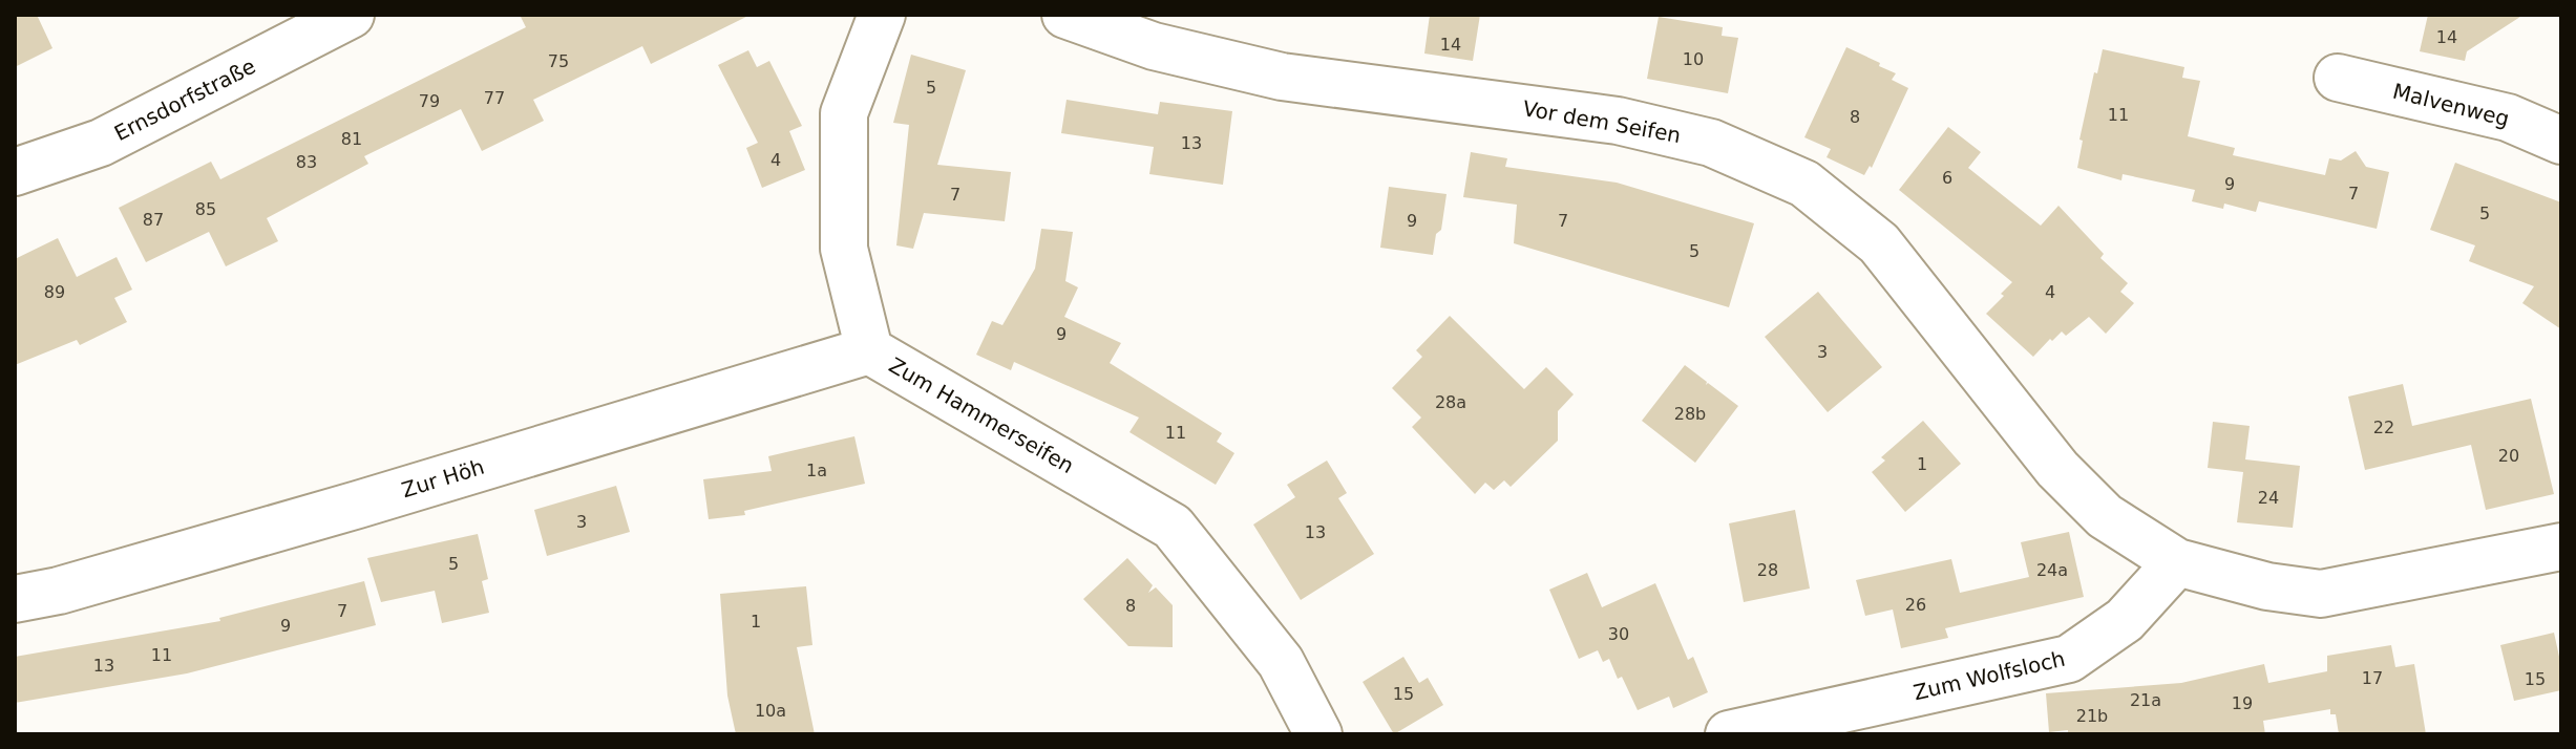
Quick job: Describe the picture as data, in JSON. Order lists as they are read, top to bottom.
{
  "streets": {
    "street": [
      "Ernsdorfstraße",
      "Malvenweg",
      "Vor dem Seifen",
      "Zum Hammerseifen",
      "Zur Höh",
      "Zum Wolfsloch"
    ]
  },
  "crossings": [
    ["Vor dem Seifen", "Zum Wolfsloch"],
    ["Zum Hammerseifen", "Zur Höh"]
  ],
  "house_numbers": [
    "14",
    "14",
    "10",
    "75",
    "5",
    "77",
    "79",
    "11",
    "8",
    "81",
    "13",
    "4",
    "83",
    "6",
    "9",
    "7",
    "7",
    "85",
    "5",
    "87",
    "9",
    "7",
    "5",
    "89",
    "4",
    "9",
    "3",
    "28a",
    "28b",
    "22",
    "11",
    "20",
    "1",
    "1a",
    "24",
    "3",
    "13",
    "5",
    "28",
    "24a",
    "26",
    "8",
    "7",
    "1",
    "9",
    "30",
    "11",
    "13",
    "17",
    "15",
    "15",
    "21a",
    "19",
    "10a",
    "21b"
  ]
}
